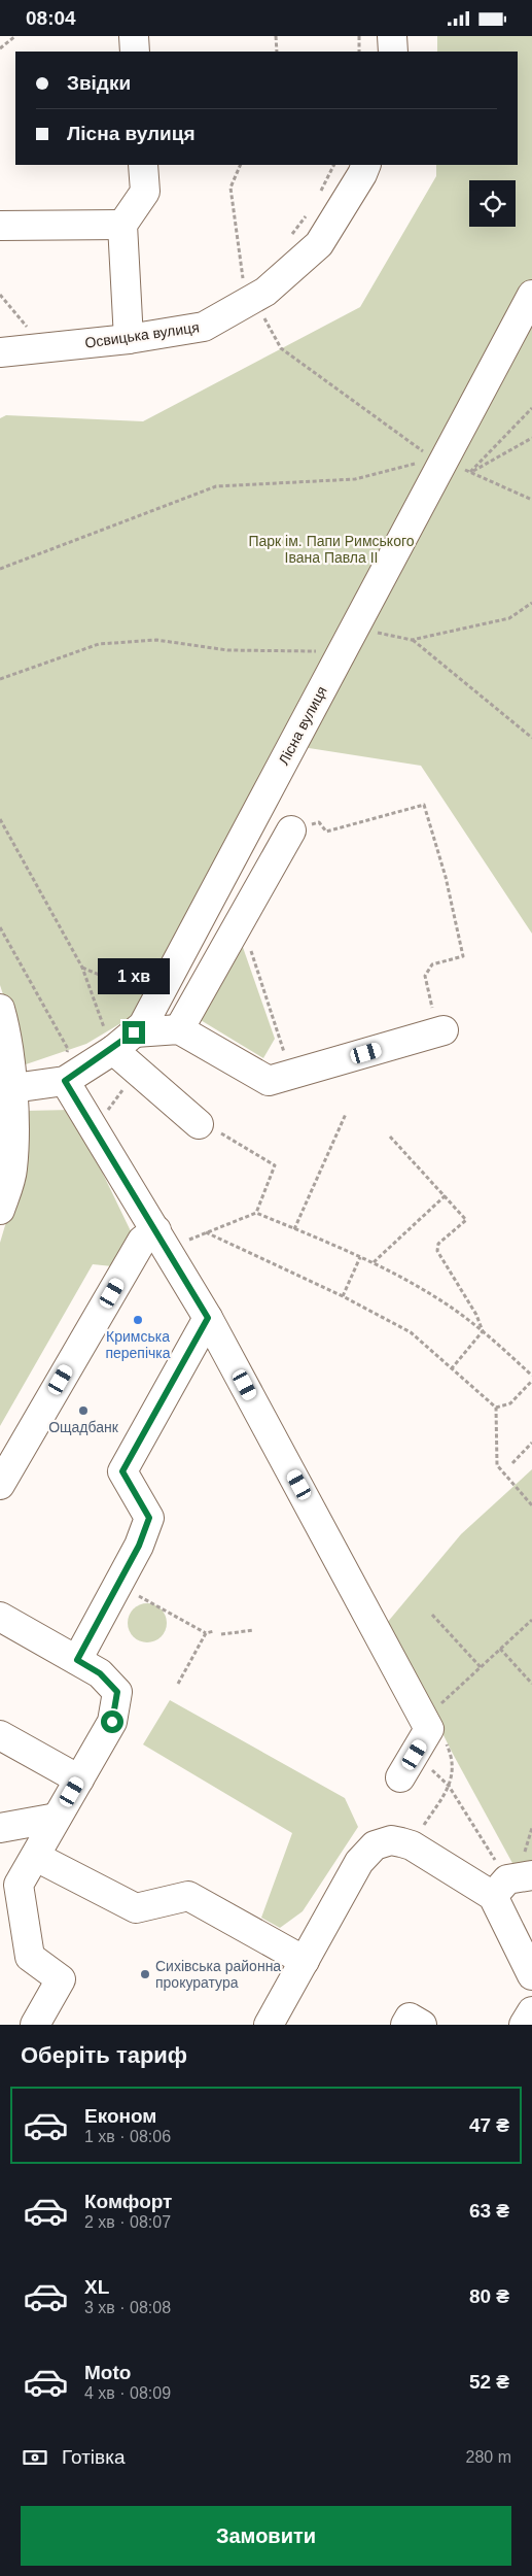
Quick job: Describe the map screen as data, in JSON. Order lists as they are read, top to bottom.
{
  "streets": {
    "street": ["Освицька вулиця", "Лісна вулиця"]
  },
  "parks": ["Парк ім. Папи Римського Івана Павла ІІ"],
  "places": ["Кримська перепічка", "Ощадбанк", "Сихівська районна прокуратура"],
  "page": {
    "status": "08:04",
    "banner": ["Звідки", "Лісна вулиця"],
    "bubble": "1 хв",
    "heading": "Оберіть тариф",
    "list": [
      {
        "name": "Економ",
        "note": "1 хв · 08:06",
        "value": "47 ₴"
      },
      {
        "name": "Комфорт",
        "note": "2 хв · 08:07",
        "value": "63 ₴"
      },
      {
        "name": "XL",
        "note": "3 хв · 08:08",
        "value": "80 ₴"
      },
      {
        "name": "Moto",
        "note": "4 хв · 08:09",
        "value": "52 ₴"
      }
    ],
    "pay": ["Готівка", "280 m"],
    "buttons": "Замовити"
  }
}
